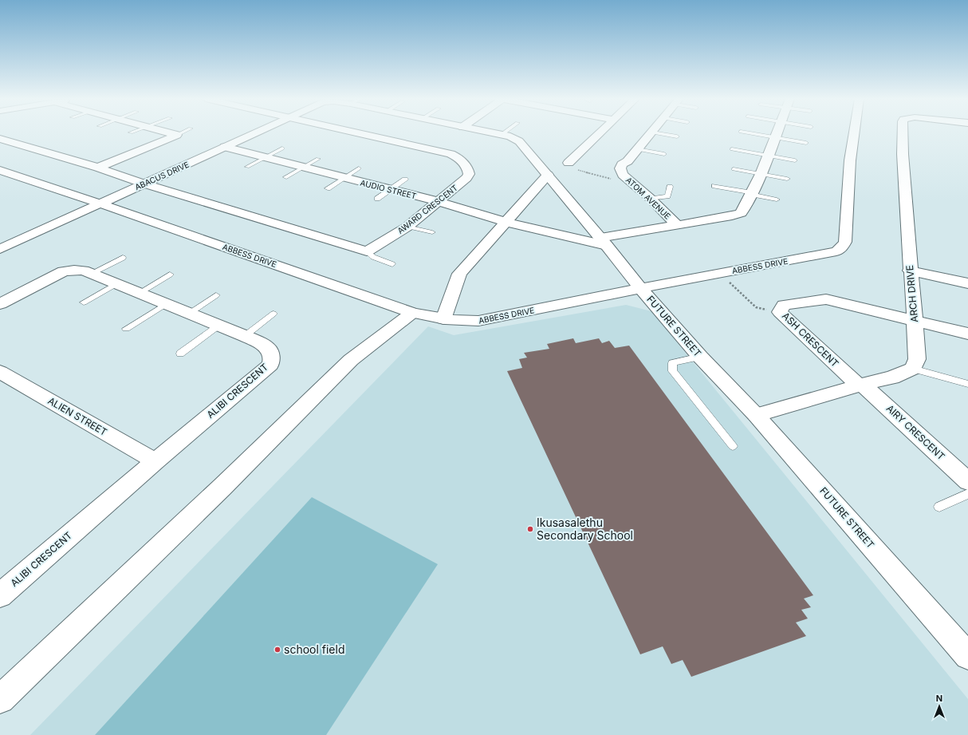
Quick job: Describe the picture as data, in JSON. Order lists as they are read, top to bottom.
{
  "streets": {
    "street": [
      "ABACUS DRIVE",
      "AUDIO STREET",
      "ATOM AVENUE",
      "AWARD CRESCENT",
      "ABBESS DRIVE",
      "ARCH DRIVE",
      "FUTURE STREET",
      "ASH CRESCENT",
      "ALIBI CRESCENT",
      "ALIEN STREET",
      "AIRY CRESCENT"
    ]
  },
  "crossings": [
    ["ABACUS DRIVE", "AUDIO STREET"],
    ["ABACUS DRIVE", "ABBESS DRIVE"],
    ["AUDIO STREET", "AWARD CRESCENT"],
    ["AUDIO STREET", "FUTURE STREET"],
    ["ABBESS DRIVE", "FUTURE STREET"],
    ["ARCH DRIVE", "ASH CRESCENT"],
    ["ASH CRESCENT", "AIRY CRESCENT"],
    ["ALIBI CRESCENT", "ALIEN STREET"]
  ],
  "places": ["Ikusasalethu Secondary School", "school field"],
  "north": "top"
}
